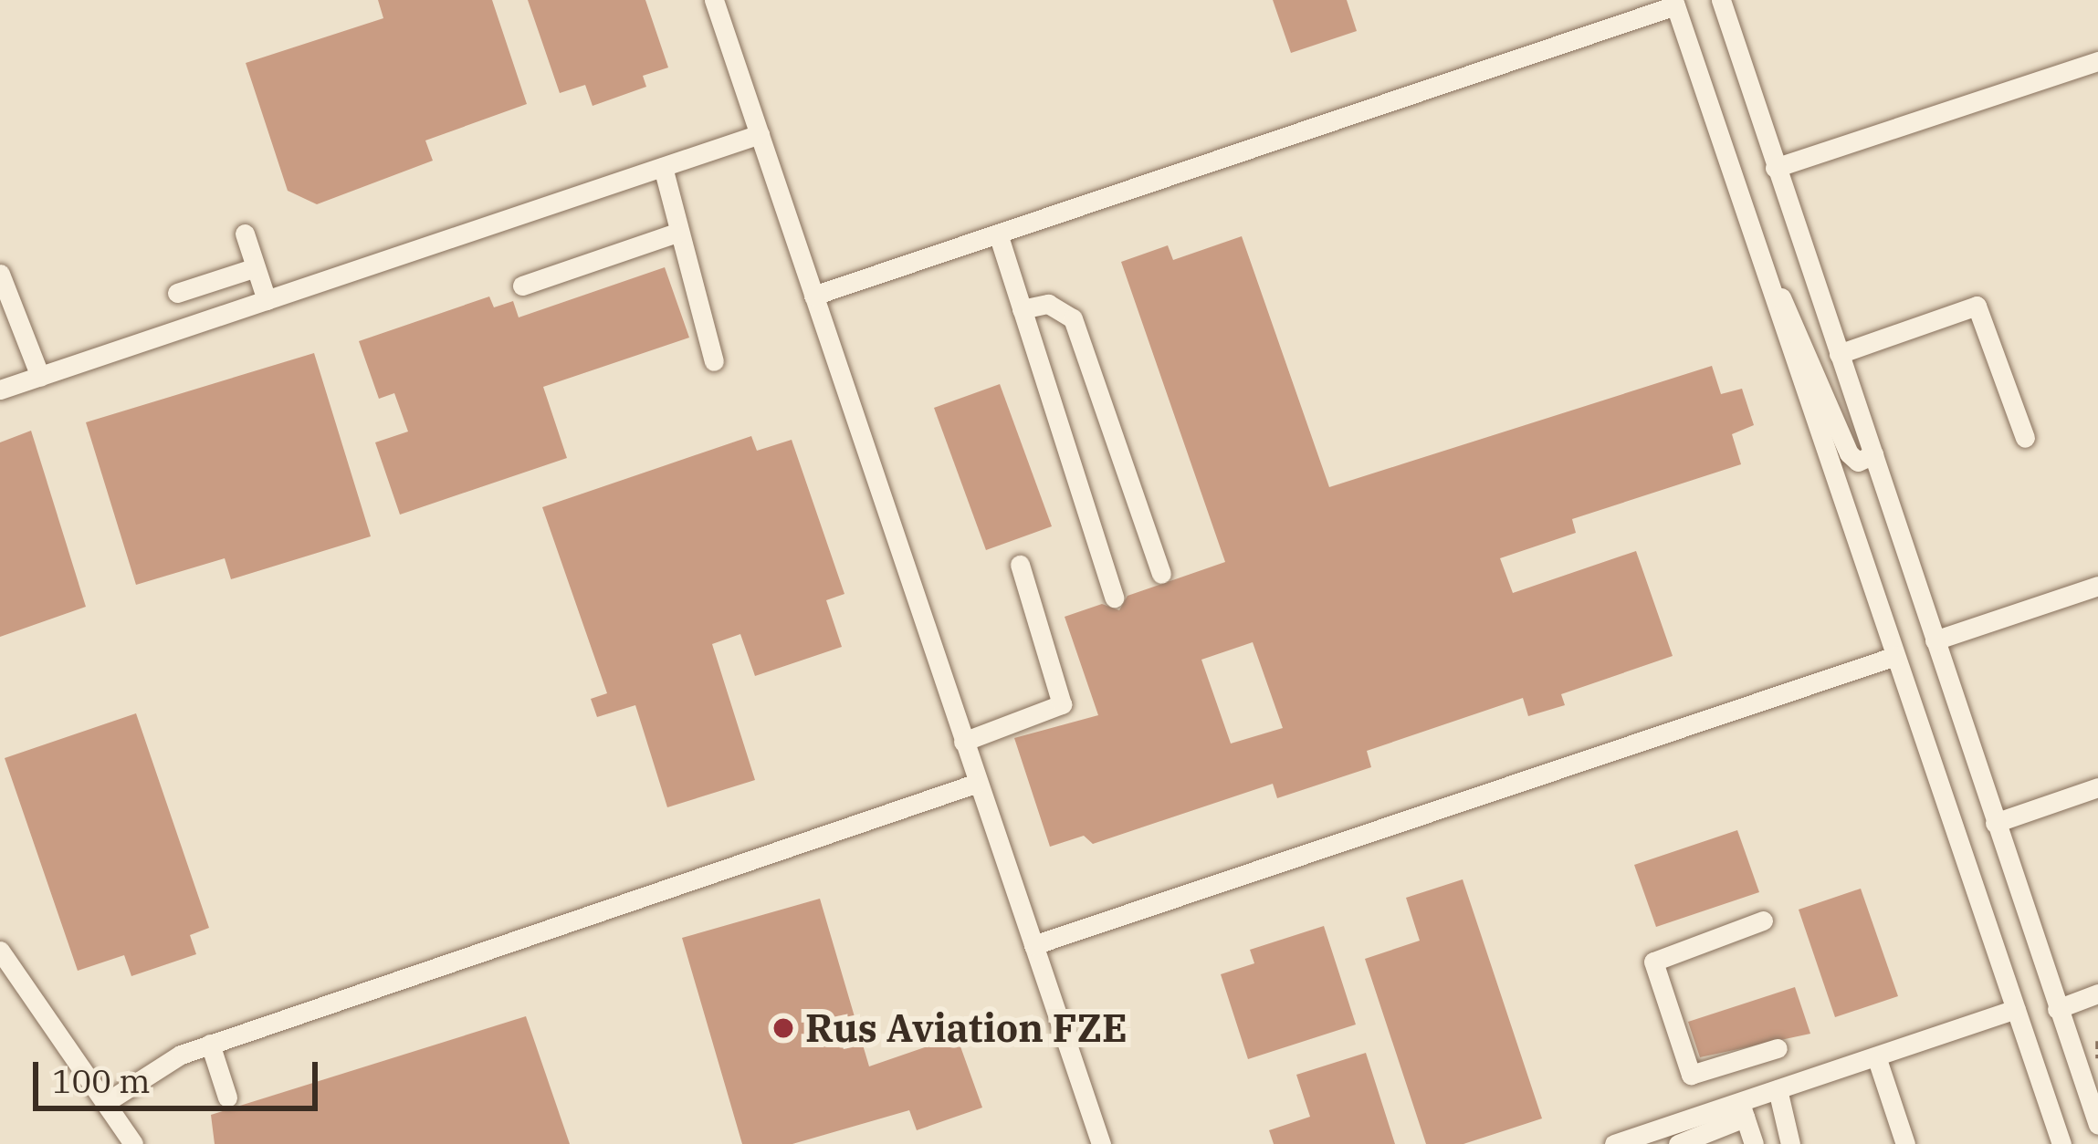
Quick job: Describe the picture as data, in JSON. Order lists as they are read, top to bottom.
{
  "places": ["Rus Aviation FZE"],
  "scale_bar": "100 m"
}
